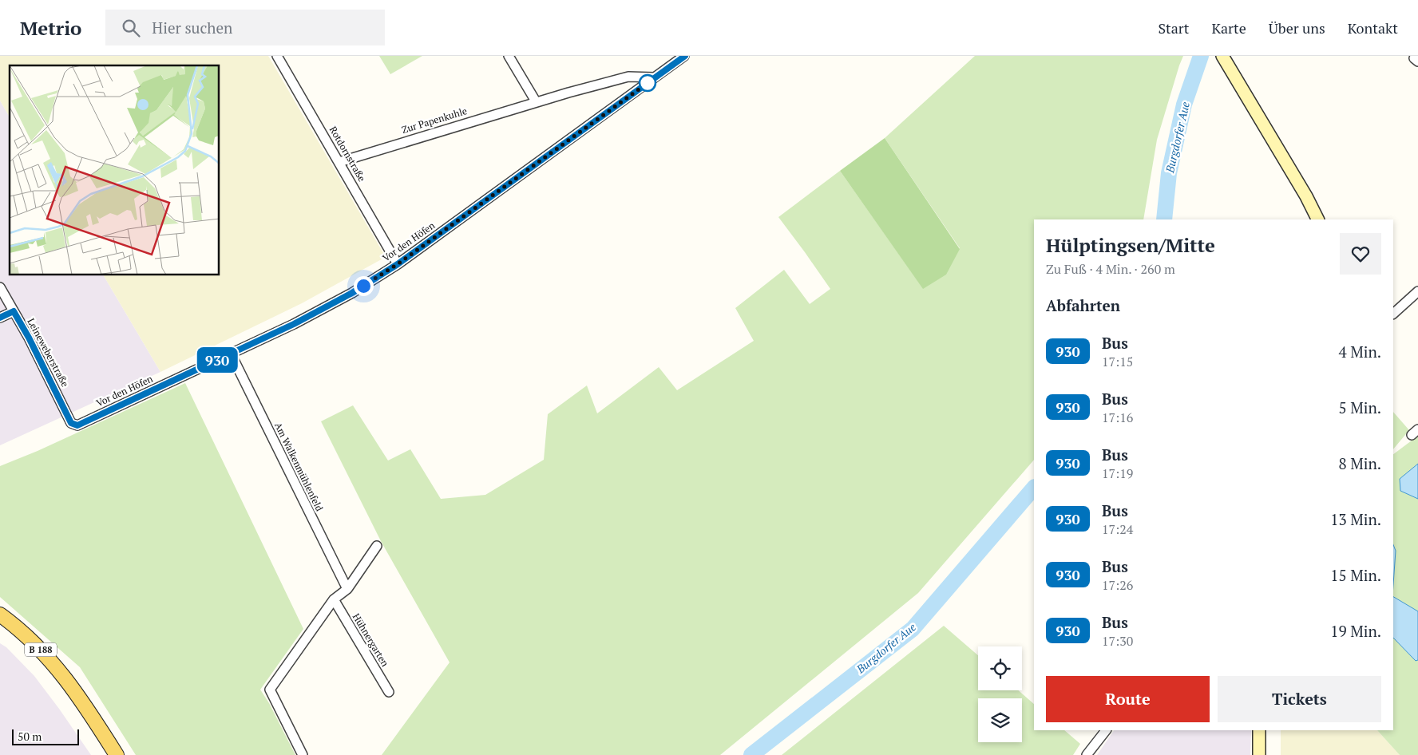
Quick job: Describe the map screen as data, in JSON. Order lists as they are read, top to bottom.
{
  "streets": {
    "main road": ["B 188"],
    "street": [
      "Zur Papenkuhle",
      "Rotdornstraße",
      "Vor den Höfen",
      "Leineweberstraße",
      "Am Walkenmühlenfeld",
      "Hühnergarten"
    ]
  },
  "crossings": [
    ["Zur Papenkuhle", "Rotdornstraße"],
    ["Zur Papenkuhle", "Vor den Höfen"],
    ["Rotdornstraße", "Vor den Höfen"],
    ["Vor den Höfen", "Leineweberstraße"],
    ["Vor den Höfen", "Am Walkenmühlenfeld"]
  ],
  "water": ["Burgdorfer Aue"],
  "lines": ["bus line 930"],
  "scale_bar": "50 m",
  "page": {
    "header": "Metrio",
    "search": "Hier suchen",
    "nav": [
      "Start",
      "Karte",
      "Über uns",
      "Kontakt"
    ],
    "on_map": "930",
    "heading": [
      ["Hülptingsen/Mitte", "Zu Fuß · 4 Min. · 260 m"],
      "Abfahrten"
    ],
    "list": [
      {
        "mark": "930",
        "name": "Bus",
        "note": "17:15",
        "value": "4 Min."
      },
      {
        "mark": "930",
        "name": "Bus",
        "note": "17:16",
        "value": "5 Min."
      },
      {
        "mark": "930",
        "name": "Bus",
        "note": "17:19",
        "value": "8 Min."
      },
      {
        "mark": "930",
        "name": "Bus",
        "note": "17:24",
        "value": "13 Min."
      },
      {
        "mark": "930",
        "name": "Bus",
        "note": "17:26",
        "value": "15 Min."
      },
      {
        "mark": "930",
        "name": "Bus",
        "note": "17:30",
        "value": "19 Min."
      }
    ],
    "buttons": ["Route", "Tickets"],
    "scale": "50 m"
  }
}
